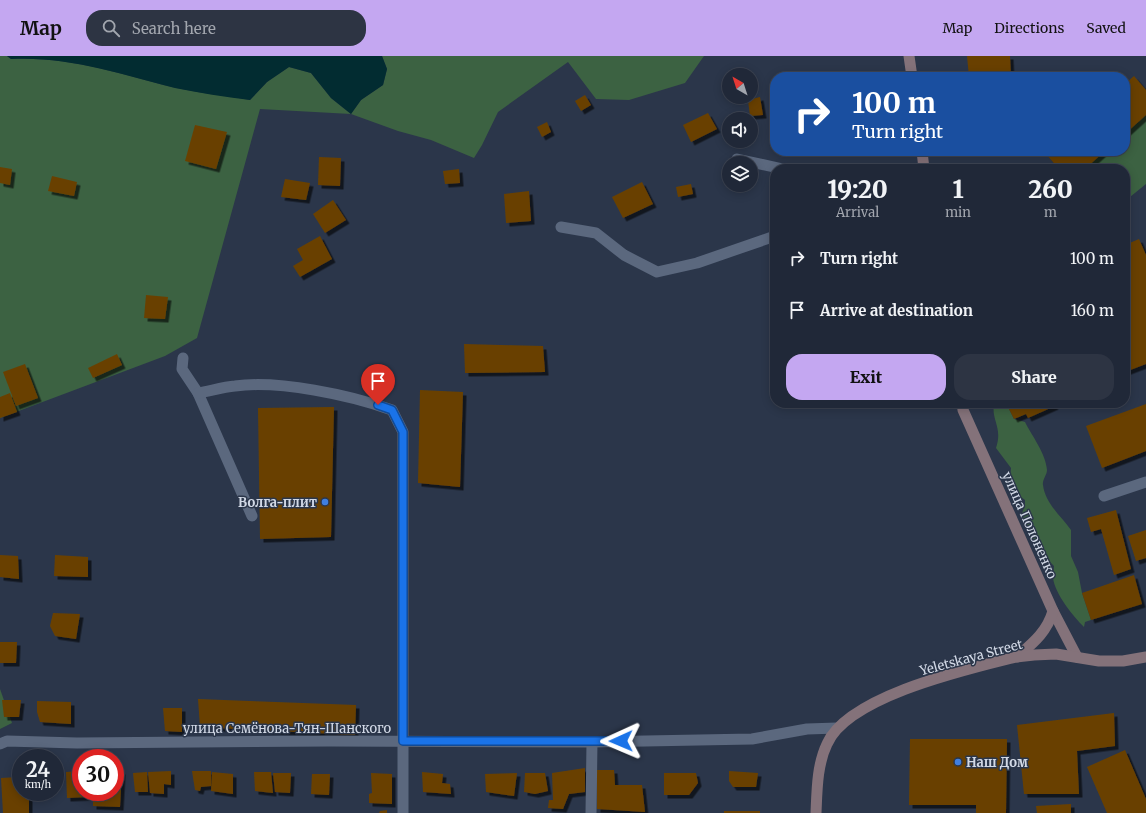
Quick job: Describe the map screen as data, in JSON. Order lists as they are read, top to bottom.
{
  "streets": {
    "main road": ["улица Полоненко", "Yeletskaya Street"],
    "street": ["улица Семёнова-Тян-Шанского"]
  },
  "crossings": [
    ["улица Полоненко", "Yeletskaya Street"],
    ["Yeletskaya Street", "улица Семёнова-Тян-Шанского"]
  ],
  "places": ["Волга-плит", "Наш Дом"],
  "north": "top left",
  "page": {
    "header": "Map",
    "search": "Search here",
    "nav": ["Map", "Directions", "Saved"],
    "turn": ["100 m", "Turn right"],
    "eta": [
      "19:20",
      "Arrival",
      "1",
      "min",
      "260",
      "m"
    ],
    "list": [
      {
        "name": "Turn right",
        "value": "100 m"
      },
      {
        "name": "Arrive at destination",
        "value": "160 m"
      }
    ],
    "buttons": ["Exit", "Share"],
    "speed": "24 km/h",
    "limit": "30"
  }
}
